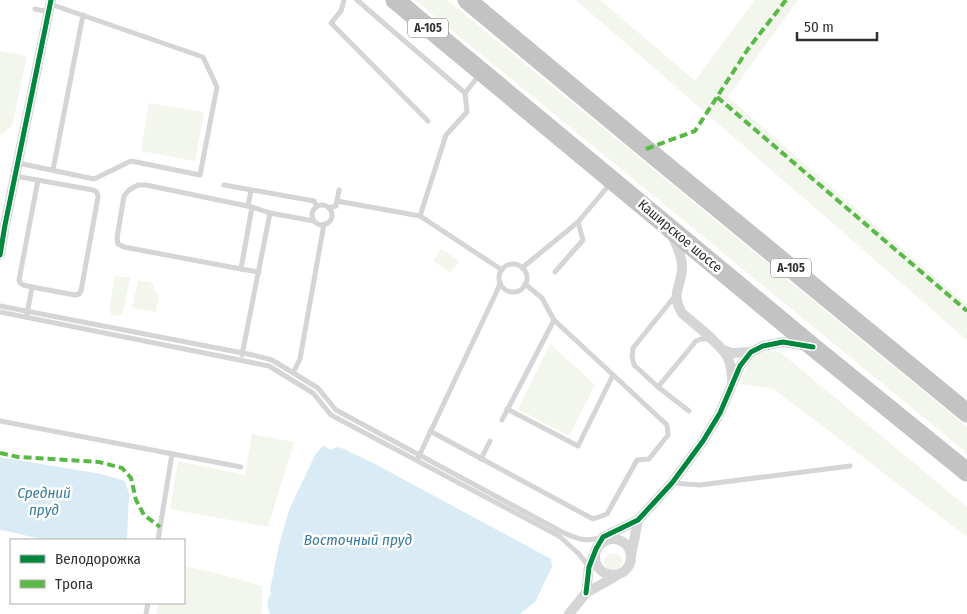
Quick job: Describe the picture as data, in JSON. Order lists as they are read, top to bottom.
{
  "streets": {
    "highway": ["А-105", "Каширское шоссе"]
  },
  "water": ["Средний пруд", "Восточный пруд"],
  "legend": ["Велодорожка", "Тропа"],
  "scale_bar": "50 m"
}
